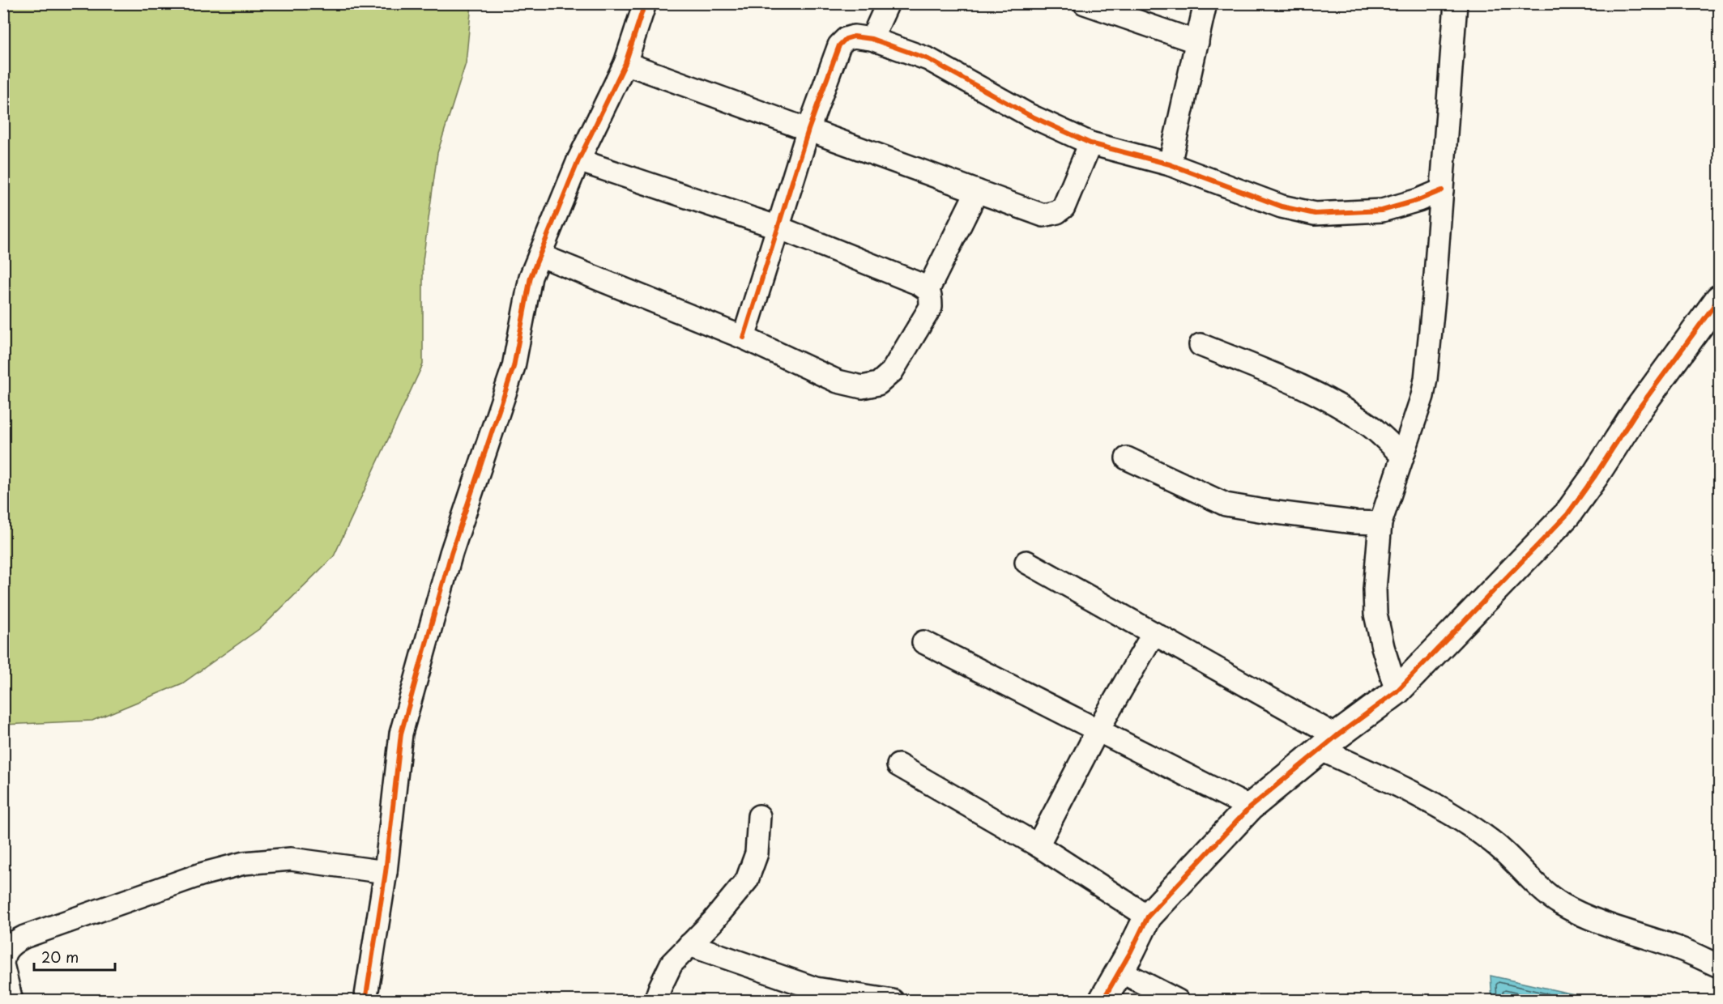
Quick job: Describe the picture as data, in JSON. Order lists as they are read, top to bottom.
{
  "scale_bar": "20 m"
}
